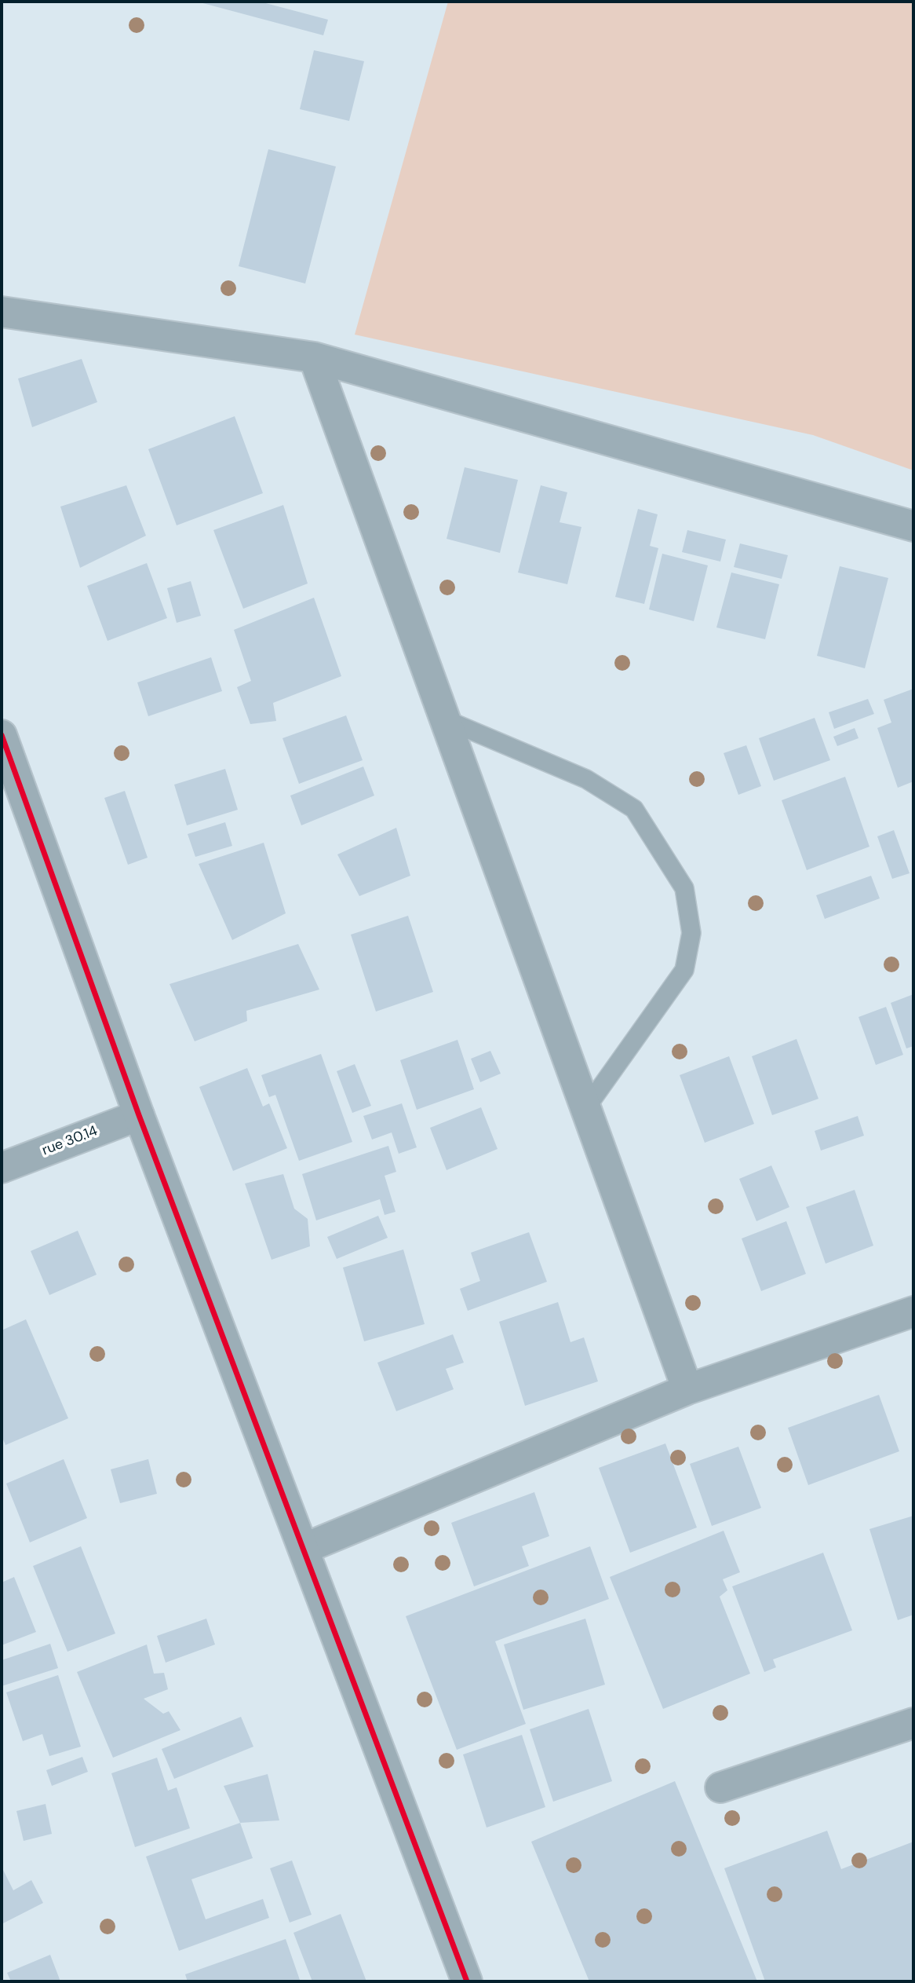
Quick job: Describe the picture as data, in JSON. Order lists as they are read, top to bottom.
{
  "streets": {
    "street": ["rue 30.14"]
  }
}
